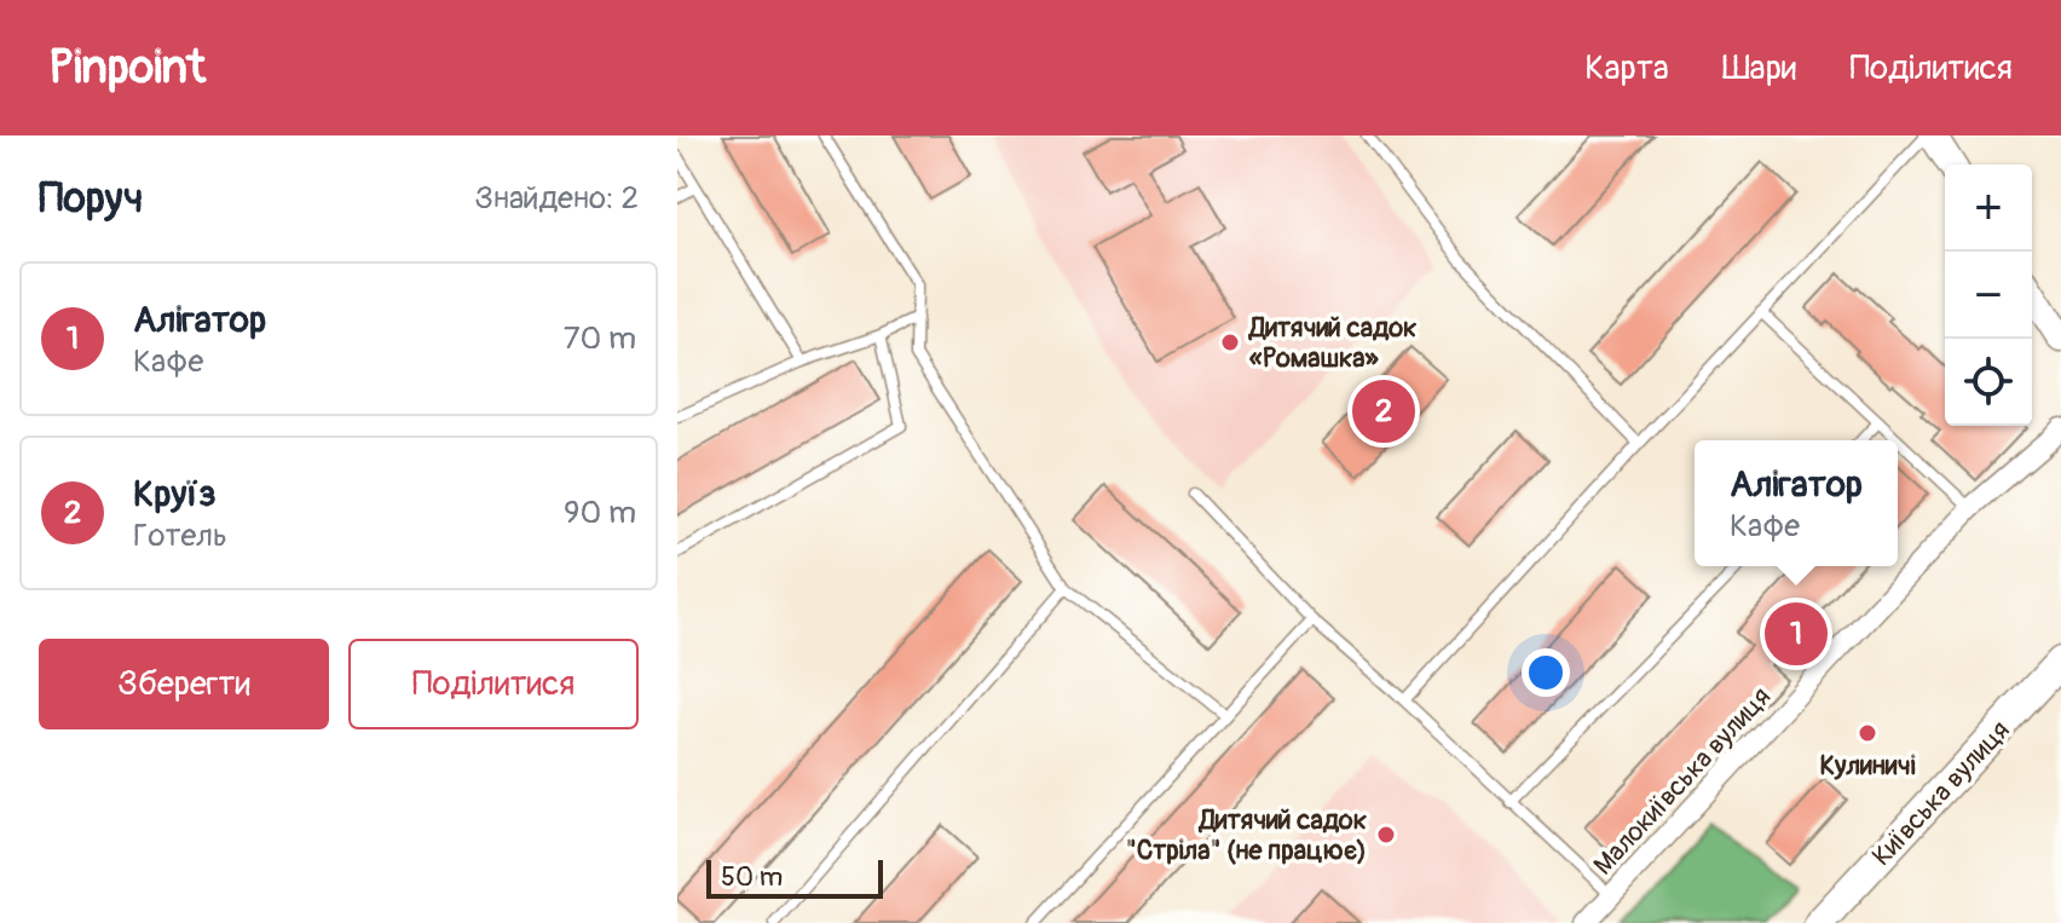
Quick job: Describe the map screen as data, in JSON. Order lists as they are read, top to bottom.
{
  "streets": {
    "main road": ["Київська вулиця"],
    "street": ["Малокиївська вулиця"]
  },
  "places": ["Дитячий садок «Ромашка»", "Кулиничі", "Дитячий садок \"Стріла\" (не працює)"],
  "scale_bar": "50 m",
  "page": {
    "header": "Pinpoint",
    "nav": ["Карта", "Шари", "Поділитися"],
    "heading": ["Поруч", "Знайдено: 2"],
    "map_buttons": ["+", "−"],
    "list": [
      {
        "mark": "1",
        "name": "Алігатор",
        "note": "Кафе",
        "value": "70 m"
      },
      {
        "mark": "2",
        "name": "Круїз",
        "note": "Готель",
        "value": "90 m"
      }
    ],
    "pins": ["2", "1"],
    "popup": ["Алігатор", "Кафе"],
    "buttons": ["Зберегти", "Поділитися"],
    "scale": "50 m"
  }
}
